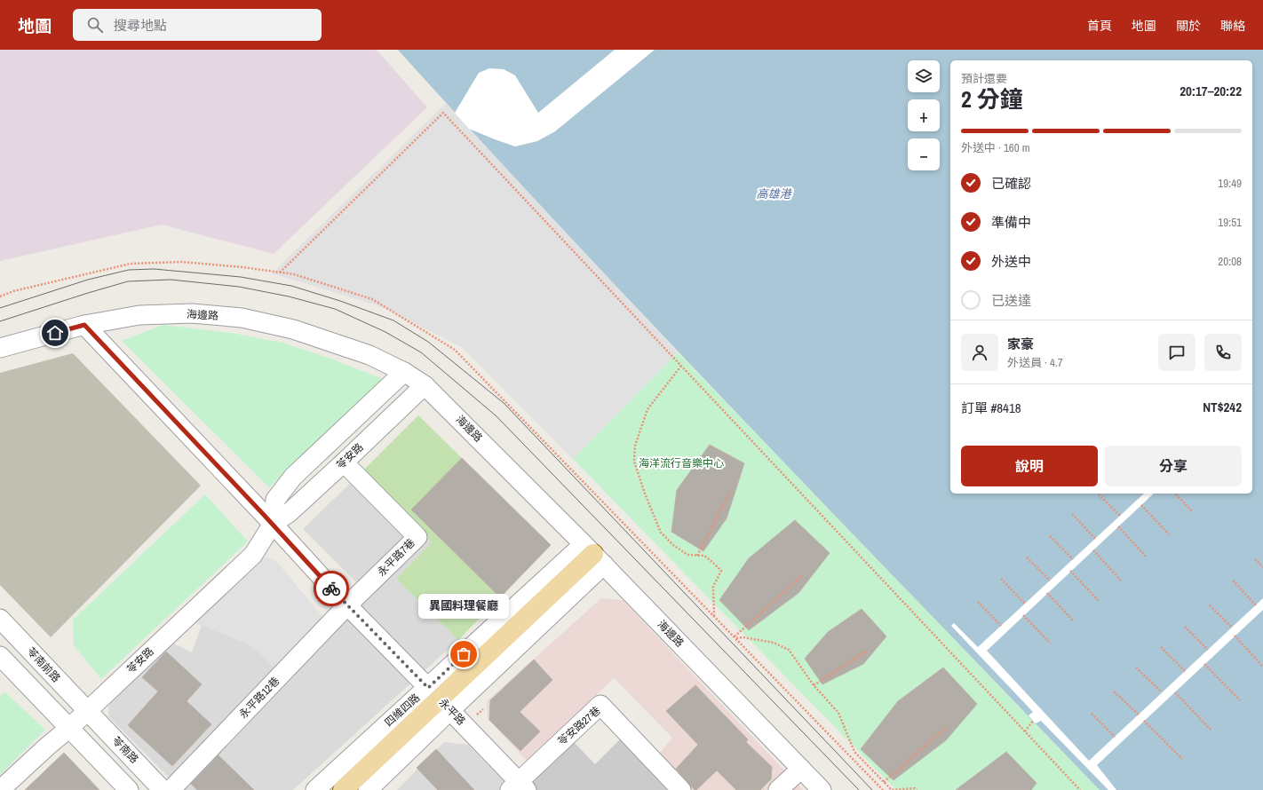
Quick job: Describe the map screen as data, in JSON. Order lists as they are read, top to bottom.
{
  "streets": {
    "main road": ["四維四路"],
    "street": [
      "海邊路",
      "苓安路",
      "永平路7巷",
      "苓南前路",
      "永平路12巷",
      "永平路",
      "苓安路27巷",
      "苓南路"
    ]
  },
  "crossings": [
    ["海邊路", "苓安路"],
    ["海邊路", "四維四路"],
    ["海邊路", "永平路"],
    ["苓安路", "永平路7巷"],
    ["苓安路", "苓南前路"],
    ["苓安路", "永平路"],
    ["苓安路", "苓南路"],
    ["永平路7巷", "永平路12巷"],
    ["永平路7巷", "永平路"],
    ["苓南前路", "苓南路"],
    ["永平路12巷", "永平路"],
    ["四維四路", "永平路"],
    ["永平路", "苓安路27巷"]
  ],
  "water": ["高雄港"],
  "parks": ["海洋流行音樂中心"],
  "places": ["異國料理餐廳"],
  "page": {
    "header": "地圖",
    "search": "搜尋地點",
    "nav": [
      "首頁",
      "地圖",
      "關於",
      "聯絡"
    ],
    "map_buttons": ["+", "−"],
    "heading": ["2 分鐘", "預計還要", "20:17–20:22"],
    "panel": [
      "家豪",
      "外送員 · 4.7",
      "訂單 #8418",
      "NT$242"
    ],
    "bar": "外送中 · 160 m",
    "list": [
      ["已確認", "19:49"],
      ["準備中", "19:51"],
      ["外送中", "20:08"],
      "已送達"
    ],
    "buttons": ["說明", "分享"],
    "bubble": "異國料理餐廳"
  }
}
